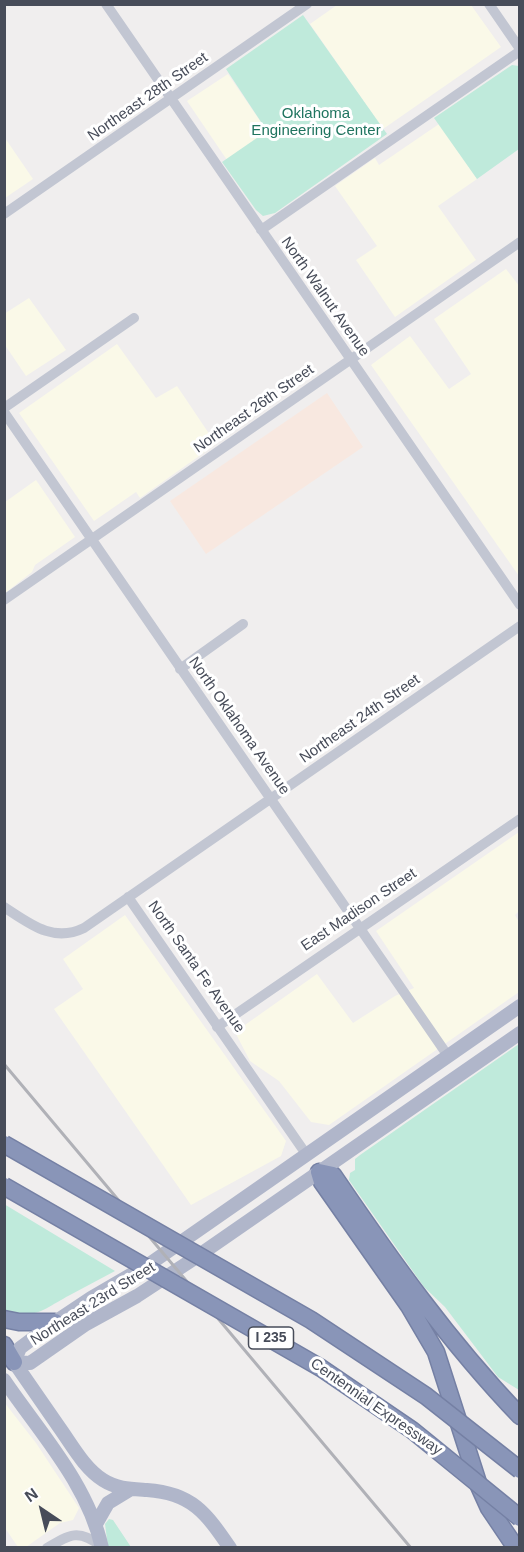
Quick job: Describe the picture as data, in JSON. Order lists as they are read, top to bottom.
{
  "streets": {
    "highway": ["I 235", "Centennial Expressway"],
    "main road": ["North Santa Fe Avenue", "Northeast 23rd Street"],
    "street": [
      "Northeast 28th Street",
      "North Walnut Avenue",
      "Northeast 26th Street",
      "Northeast 24th Street",
      "North Oklahoma Avenue",
      "East Madison Street"
    ]
  },
  "crossings": [
    ["Northeast 28th Street", "North Walnut Avenue"],
    ["North Walnut Avenue", "Northeast 26th Street"],
    ["Northeast 26th Street", "North Oklahoma Avenue"],
    ["Northeast 24th Street", "North Oklahoma Avenue"],
    ["Northeast 24th Street", "North Santa Fe Avenue"],
    ["North Oklahoma Avenue", "East Madison Street"],
    ["North Oklahoma Avenue", "Northeast 23rd Street"],
    ["East Madison Street", "North Santa Fe Avenue"],
    ["North Santa Fe Avenue", "Northeast 23rd Street"]
  ],
  "parks": ["Oklahoma Engineering Center"],
  "north": "top left"
}
